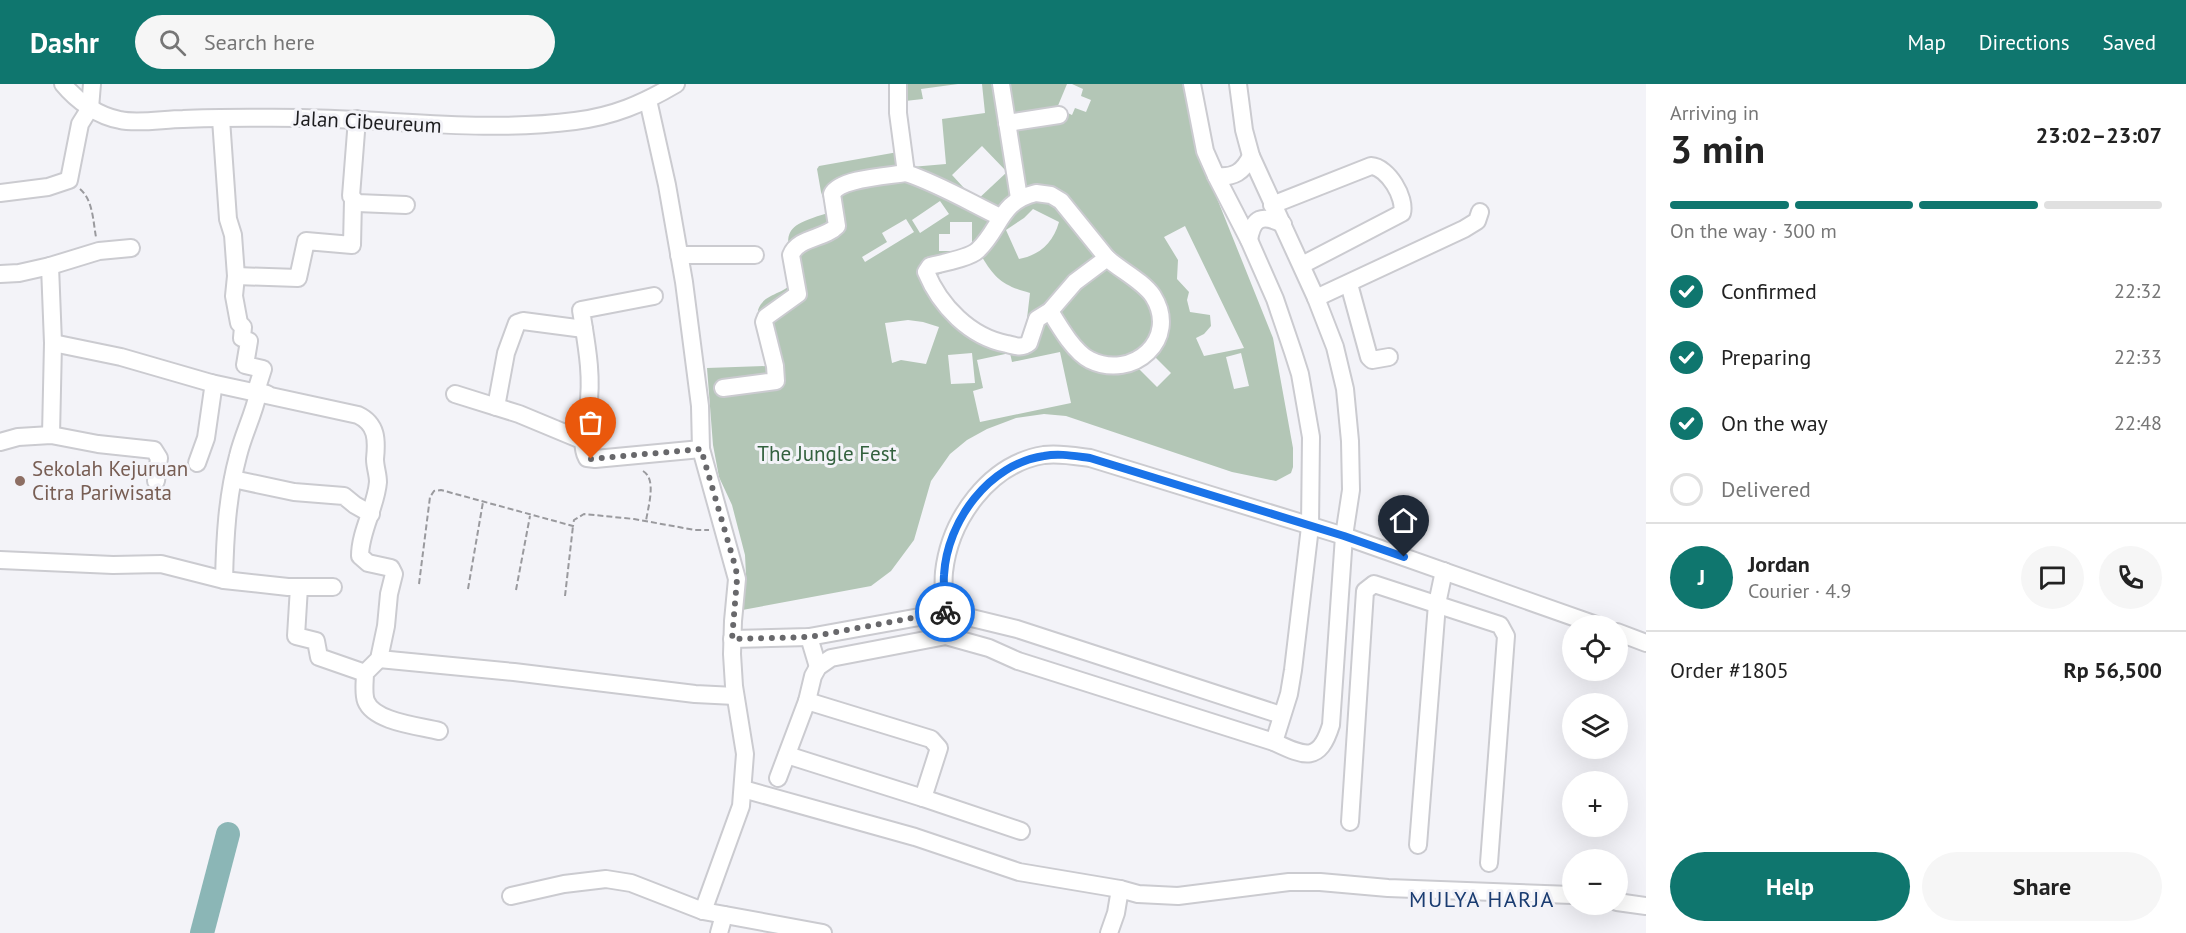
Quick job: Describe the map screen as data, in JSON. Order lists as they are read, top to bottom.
{
  "streets": {
    "street": ["Jalan Cibeureum"]
  },
  "districts": ["MULYA HARJA"],
  "parks": ["The Jungle Fest"],
  "places": ["Sekolah Kejuruan Citra Pariwisata"],
  "page": {
    "header": "Dashr",
    "search": "Search here",
    "nav": ["Map", "Directions", "Saved"],
    "heading": ["3 min", "Arriving in", "23:02–23:07"],
    "panel": [
      "Jordan",
      "Courier · 4.9",
      "Order #1805",
      "Rp 56,500"
    ],
    "bar": "On the way · 300 m",
    "list": [
      ["Confirmed", "22:32"],
      ["Preparing", "22:33"],
      ["On the way", "22:48"],
      "Delivered"
    ],
    "round": "J",
    "map_buttons": ["+", "−"],
    "buttons": ["Help", "Share"]
  }
}
